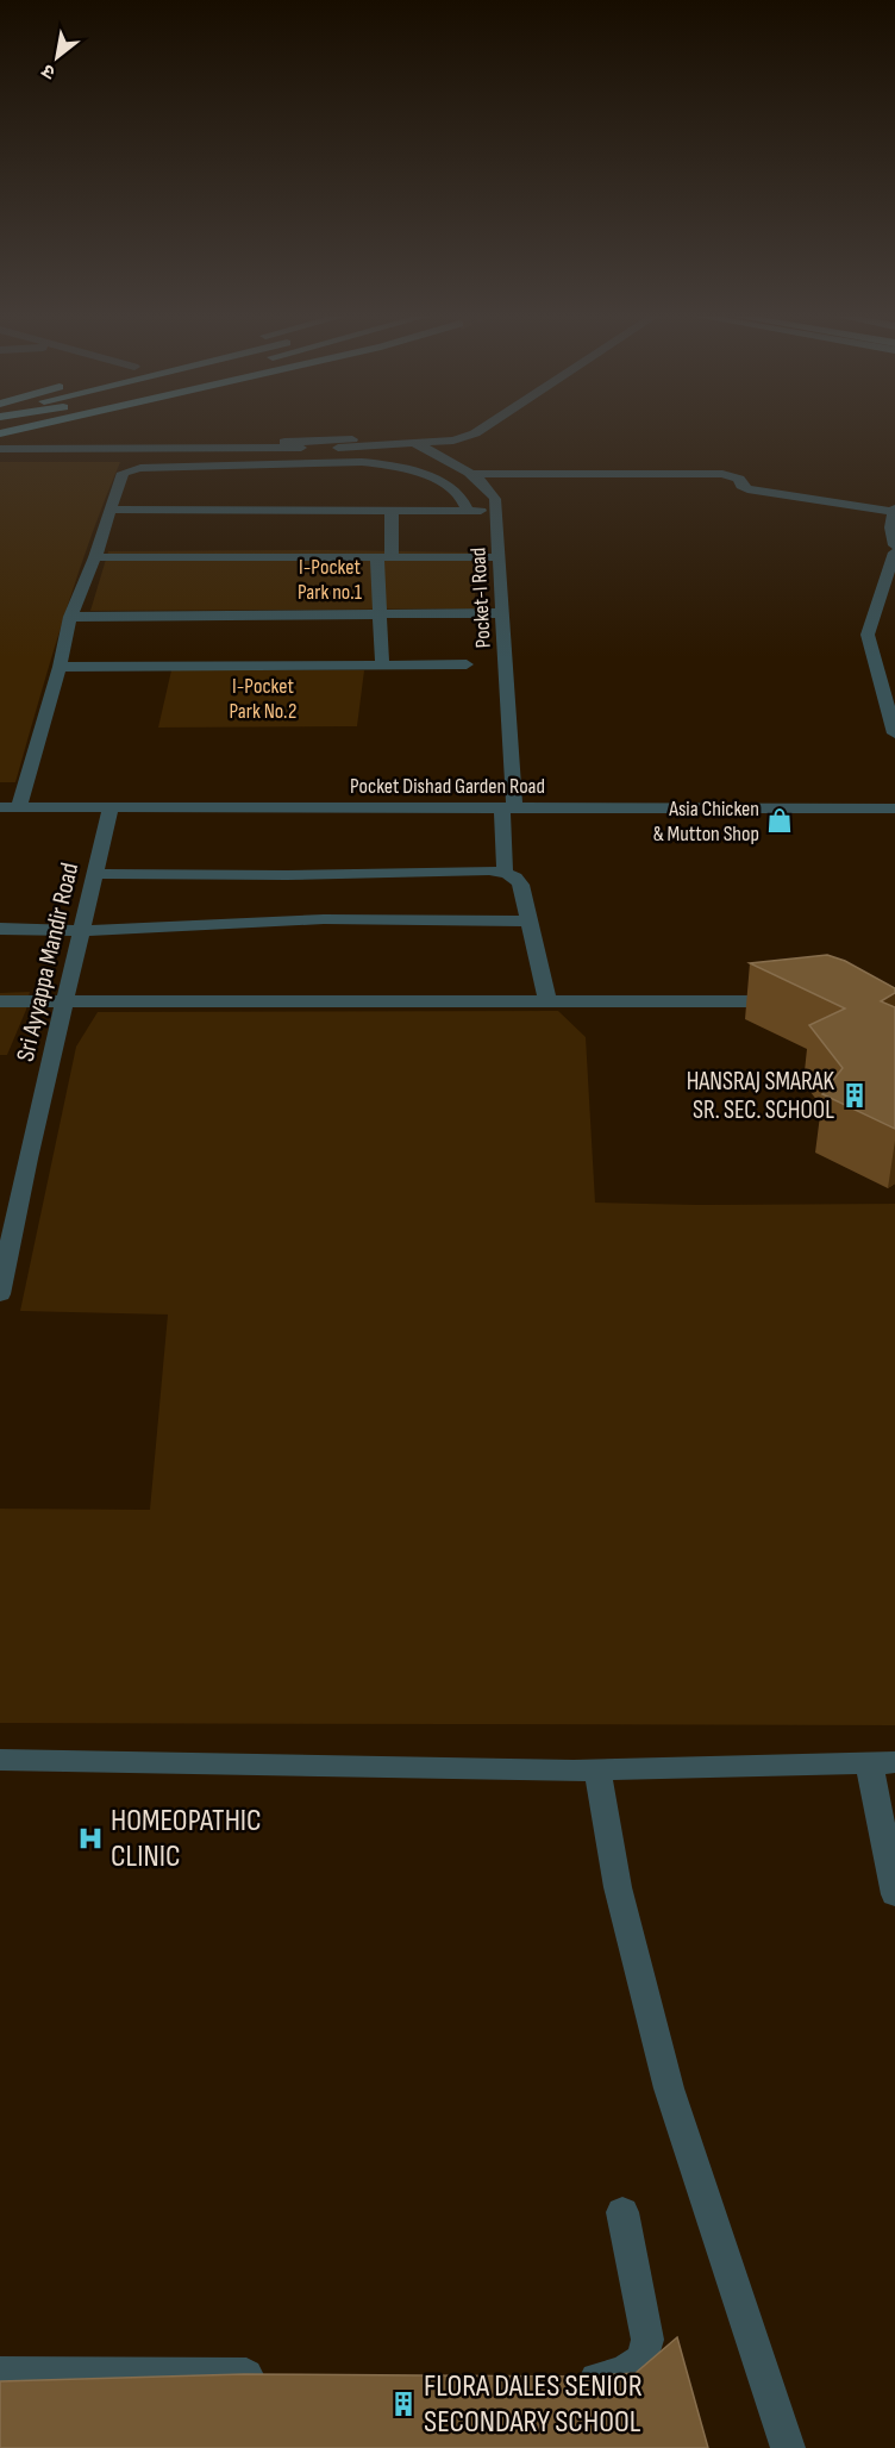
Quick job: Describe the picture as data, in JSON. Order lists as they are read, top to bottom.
{
  "streets": {
    "street": ["Pocket-I Road", "Pocket Dishad Garden Road", "Sri Ayyappa Mandir Road"]
  },
  "crossings": [
    ["Pocket-I Road", "Pocket Dishad Garden Road"],
    ["Pocket Dishad Garden Road", "Sri Ayyappa Mandir Road"]
  ],
  "parks": ["I-Pocket Park no.1", "I-Pocket Park No.2"],
  "places": {
    "shop": ["Asia Chicken & Mutton Shop"],
    "building": ["HANSRAJ SMARAK SR. SEC. SCHOOL", "FLORA DALES SENIOR SECONDARY SCHOOL"],
    "hospital": ["HOMEOPATHIC CLINIC"]
  },
  "north": "bottom left"
}
